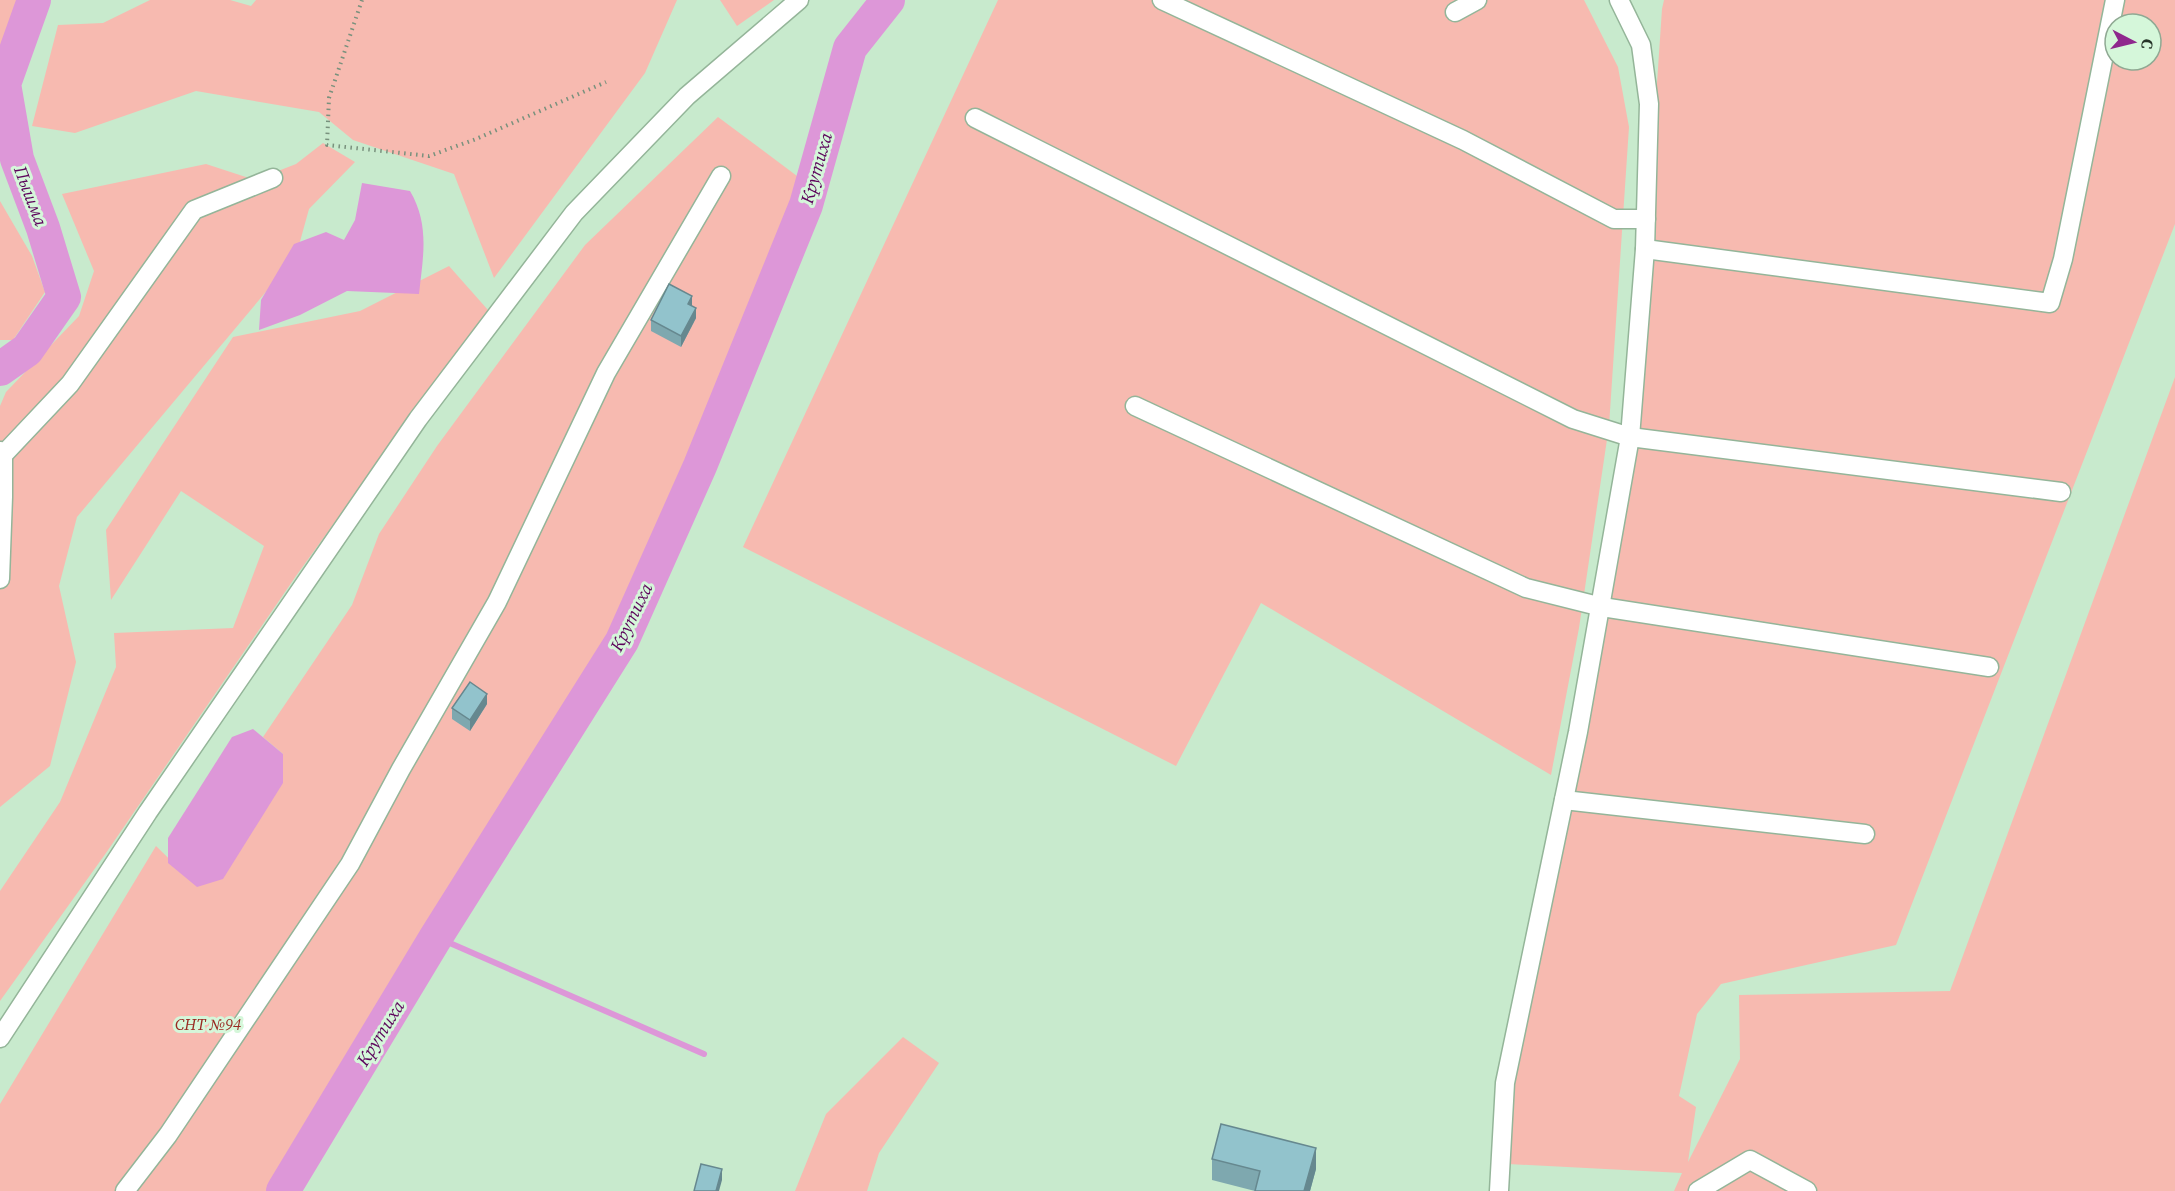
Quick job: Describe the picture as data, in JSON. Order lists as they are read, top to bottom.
{
  "water": ["Крутиха", "Пышма"],
  "parks": ["СНТ №94"],
  "north": "right"
}
